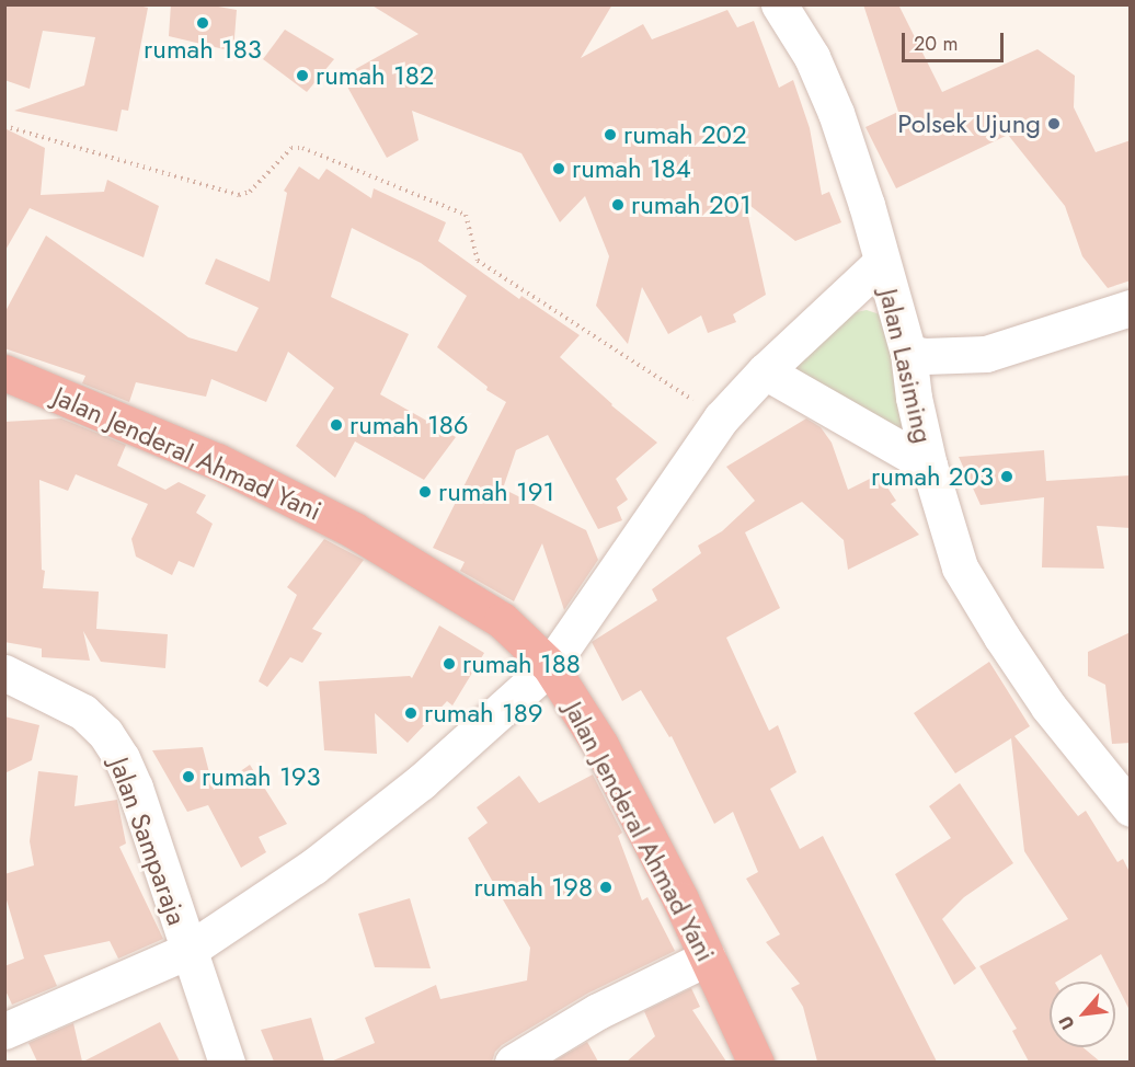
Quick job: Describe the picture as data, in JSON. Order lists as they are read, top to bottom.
{
  "streets": {
    "highway": ["Jalan Jenderal Ahmad Yani"],
    "street": ["Jalan Lasiming", "Jalan Samparaja"]
  },
  "places": [
    "rumah 183",
    "rumah 182",
    "Polsek Ujung",
    "rumah 202",
    "rumah 184",
    "rumah 201",
    "rumah 186",
    "rumah 203",
    "rumah 191",
    "rumah 188",
    "rumah 189",
    "rumah 193",
    "rumah 198"
  ],
  "scale_bar": "20 m",
  "north": "bottom left"
}
